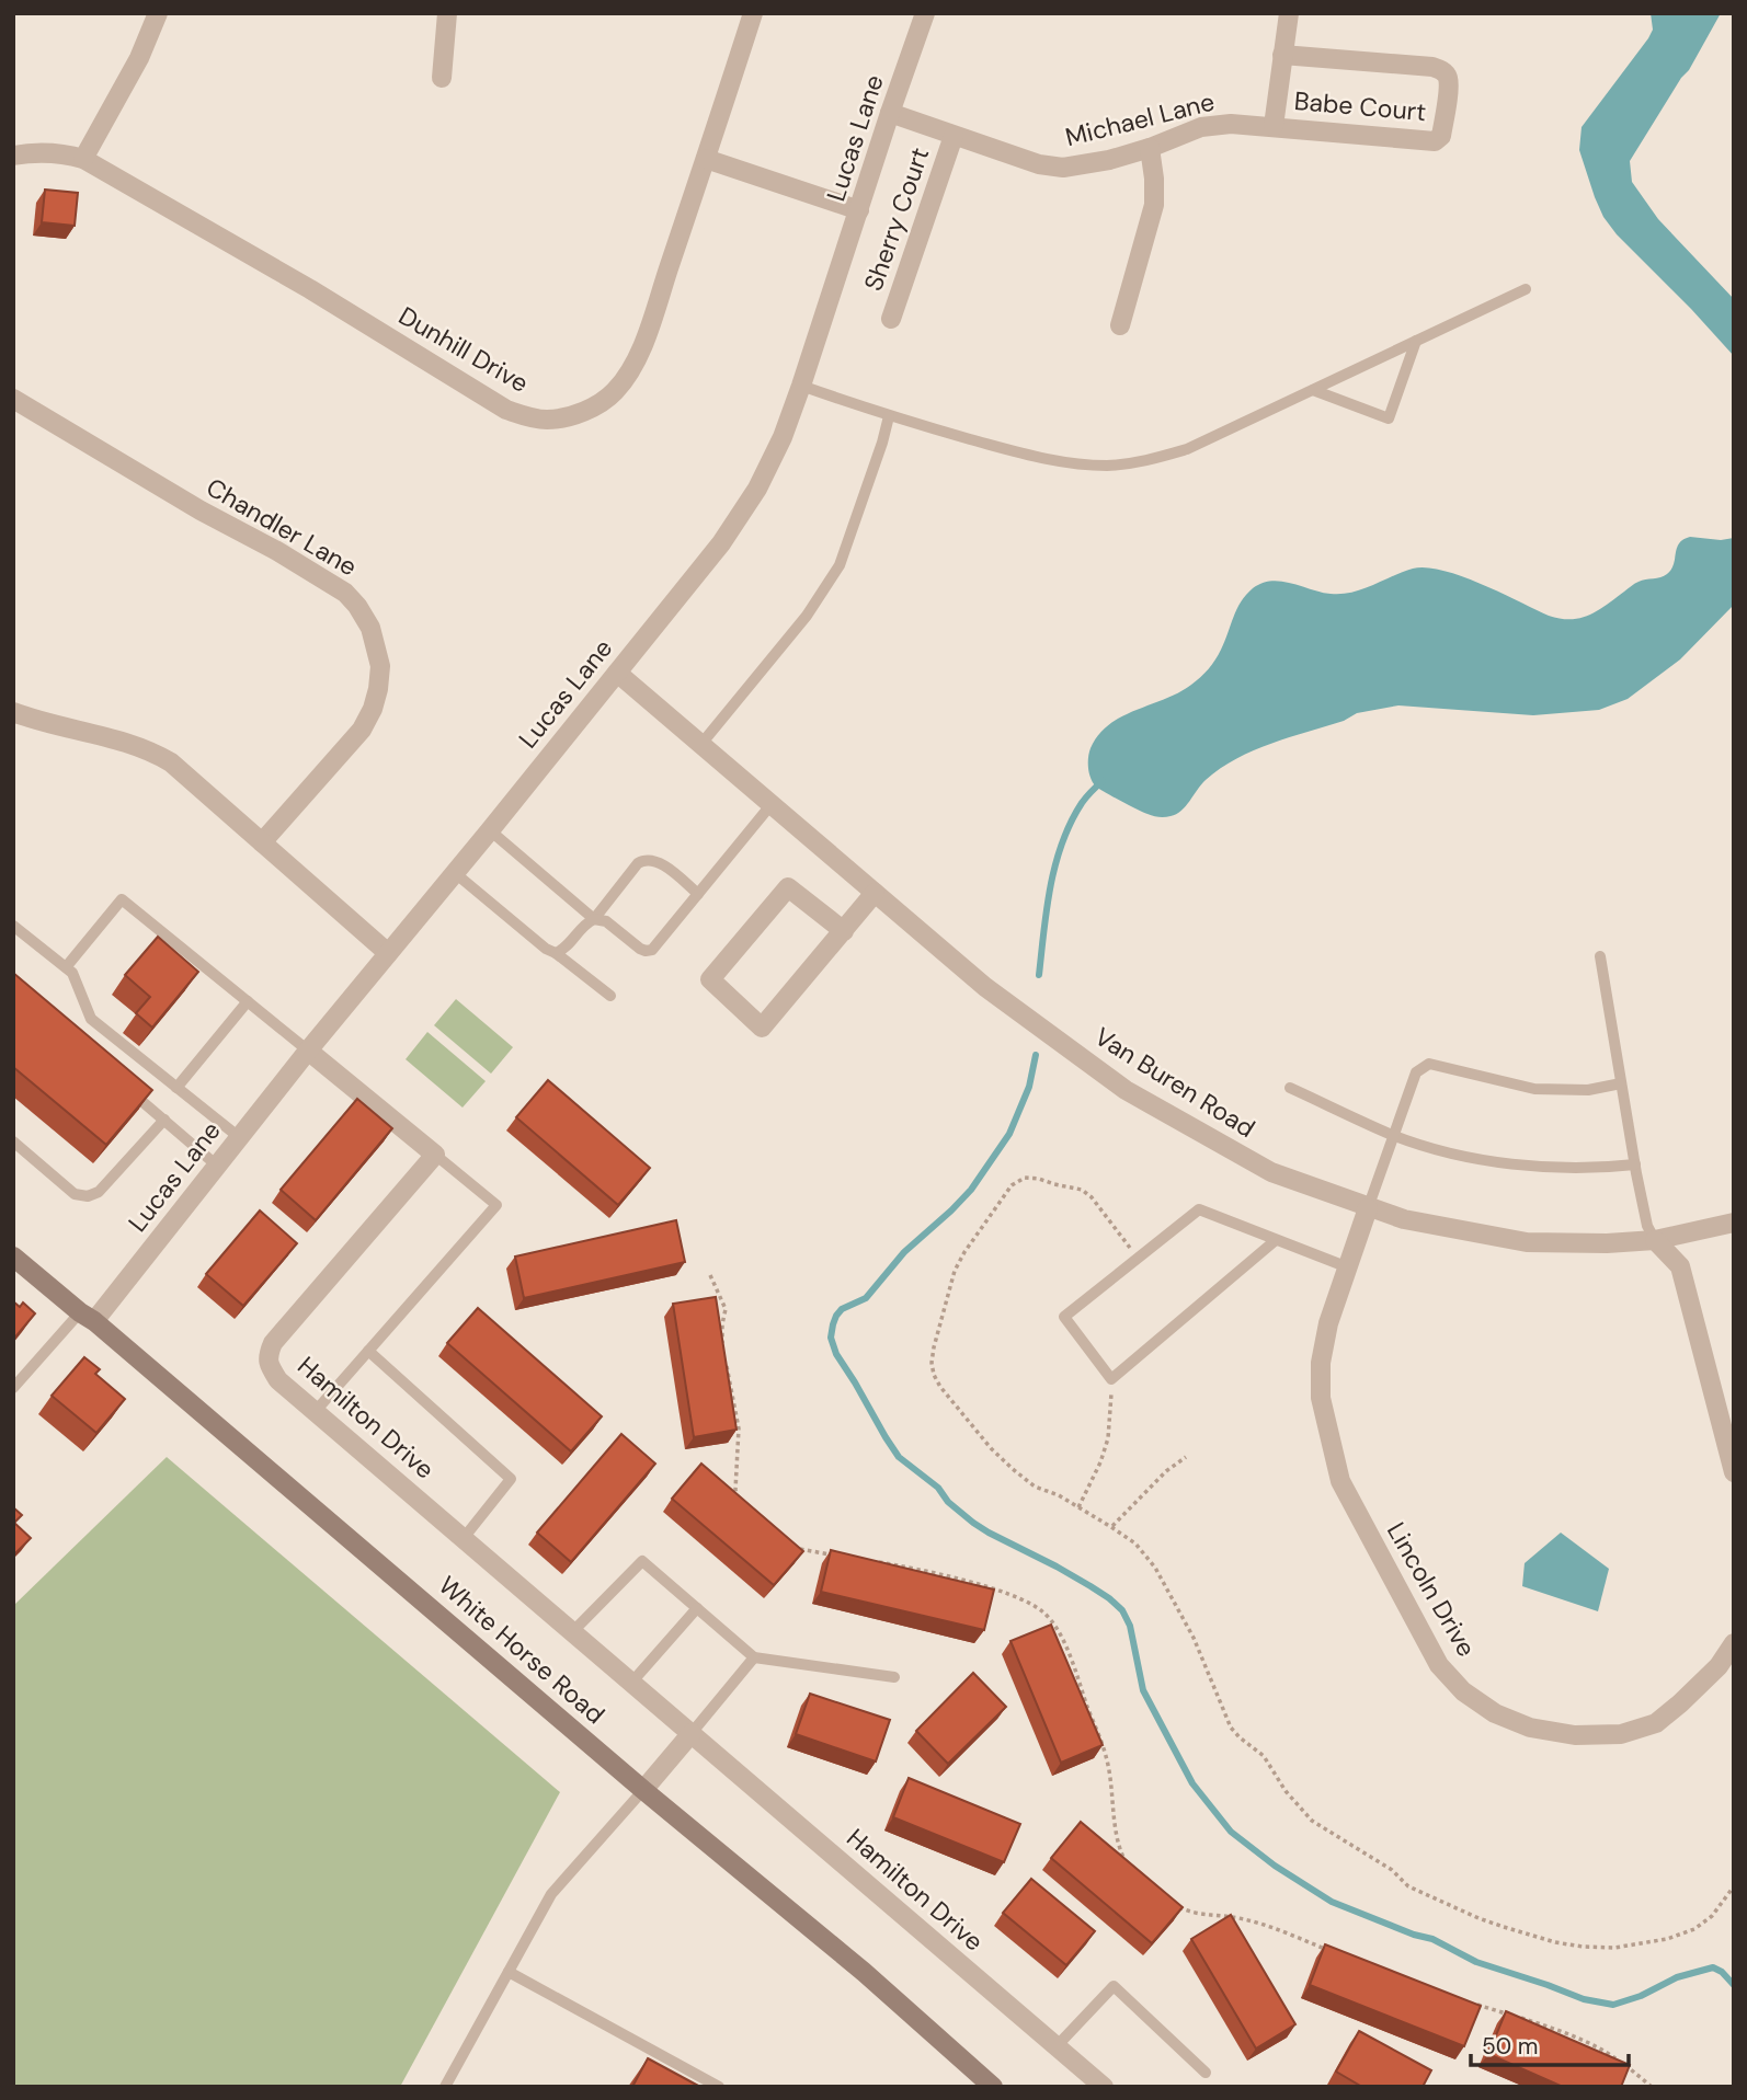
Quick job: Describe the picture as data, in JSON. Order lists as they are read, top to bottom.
{
  "streets": {
    "main road": ["White Horse Road"],
    "street": [
      "Babe Court",
      "Michael Lane",
      "Lucas Lane",
      "Sherry Court",
      "Dunhill Drive",
      "Chandler Lane",
      "Van Buren Road",
      "Hamilton Drive",
      "Lincoln Drive"
    ]
  },
  "crossings": [
    ["Babe Court", "Michael Lane"],
    ["Michael Lane", "Lucas Lane"],
    ["Michael Lane", "Sherry Court"],
    ["Lucas Lane", "Van Buren Road"],
    ["Lucas Lane", "White Horse Road"],
    ["Van Buren Road", "Lincoln Drive"]
  ],
  "scale_bar": "50 m"
}
